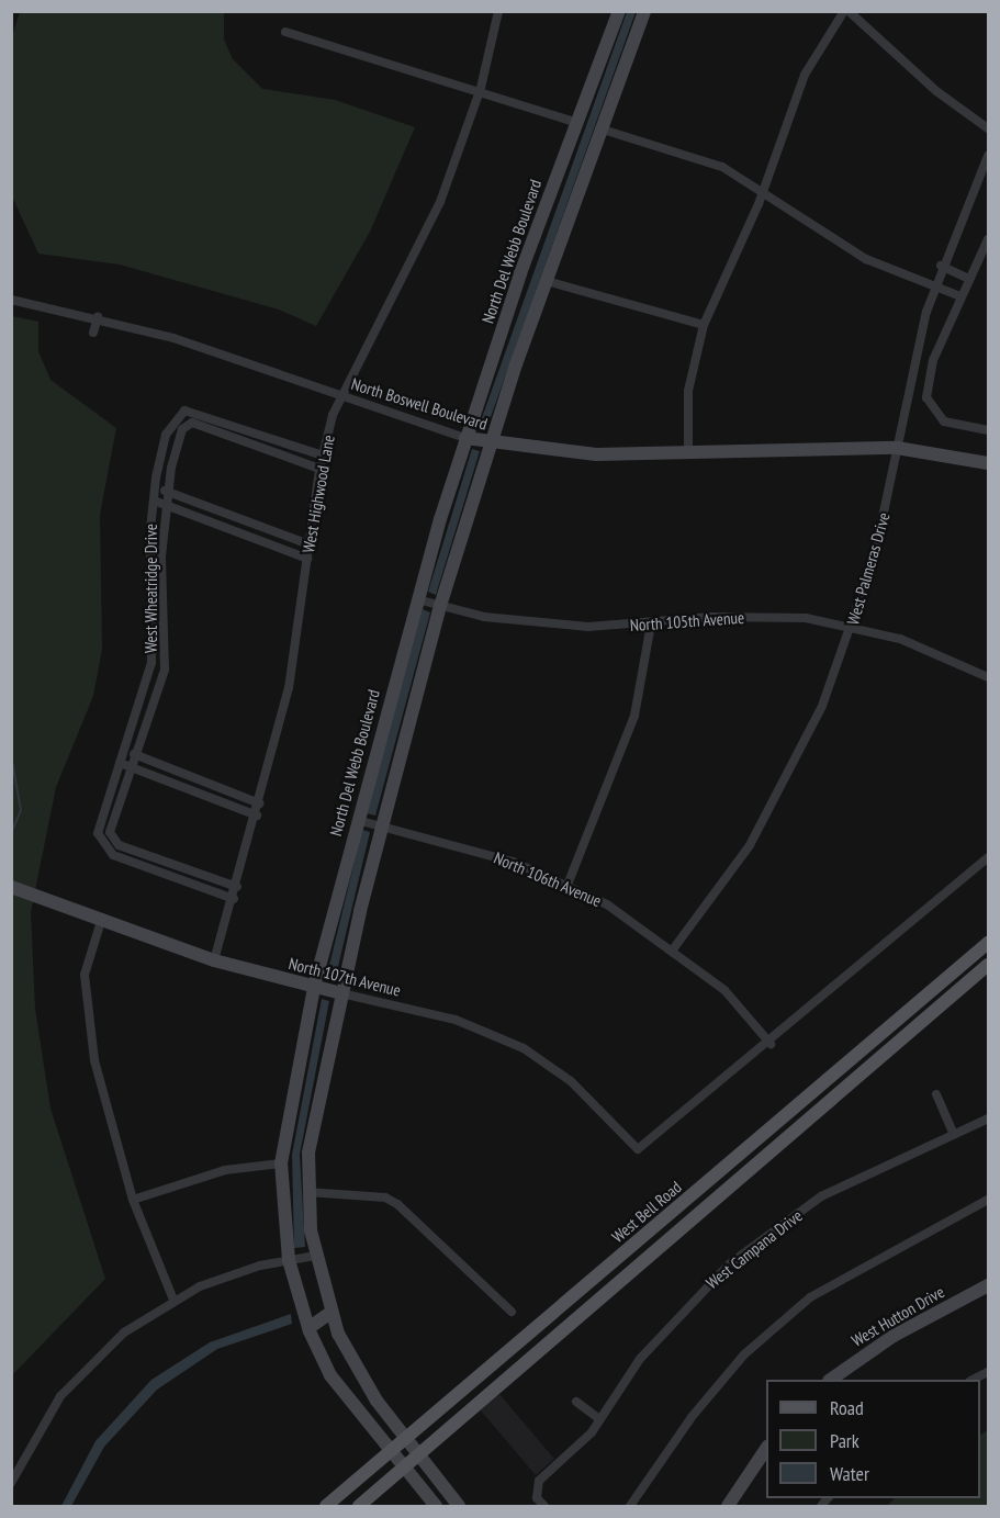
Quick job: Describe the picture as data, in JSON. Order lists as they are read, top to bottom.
{
  "streets": {
    "main road": ["West Bell Road"],
    "street": [
      "North Del Webb Boulevard",
      "North Boswell Boulevard",
      "West Highwood Lane",
      "West Palmeras Drive",
      "West Wheatridge Drive",
      "North 105th Avenue",
      "North 106th Avenue",
      "North 107th Avenue",
      "West Campana Drive",
      "West Hutton Drive"
    ]
  },
  "crossings": [
    ["North Del Webb Boulevard", "North Boswell Boulevard"],
    ["North Del Webb Boulevard", "North 105th Avenue"],
    ["North Del Webb Boulevard", "North 106th Avenue"],
    ["North Del Webb Boulevard", "North 107th Avenue"],
    ["North Del Webb Boulevard", "West Bell Road"],
    ["North Boswell Boulevard", "West Highwood Lane"],
    ["North Boswell Boulevard", "West Palmeras Drive"],
    ["West Highwood Lane", "West Wheatridge Drive"],
    ["West Highwood Lane", "North 107th Avenue"],
    ["West Palmeras Drive", "North 105th Avenue"],
    ["West Palmeras Drive", "North 106th Avenue"],
    ["North 106th Avenue", "North 107th Avenue"]
  ],
  "legend": ["Road", "Park", "Water"]
}
